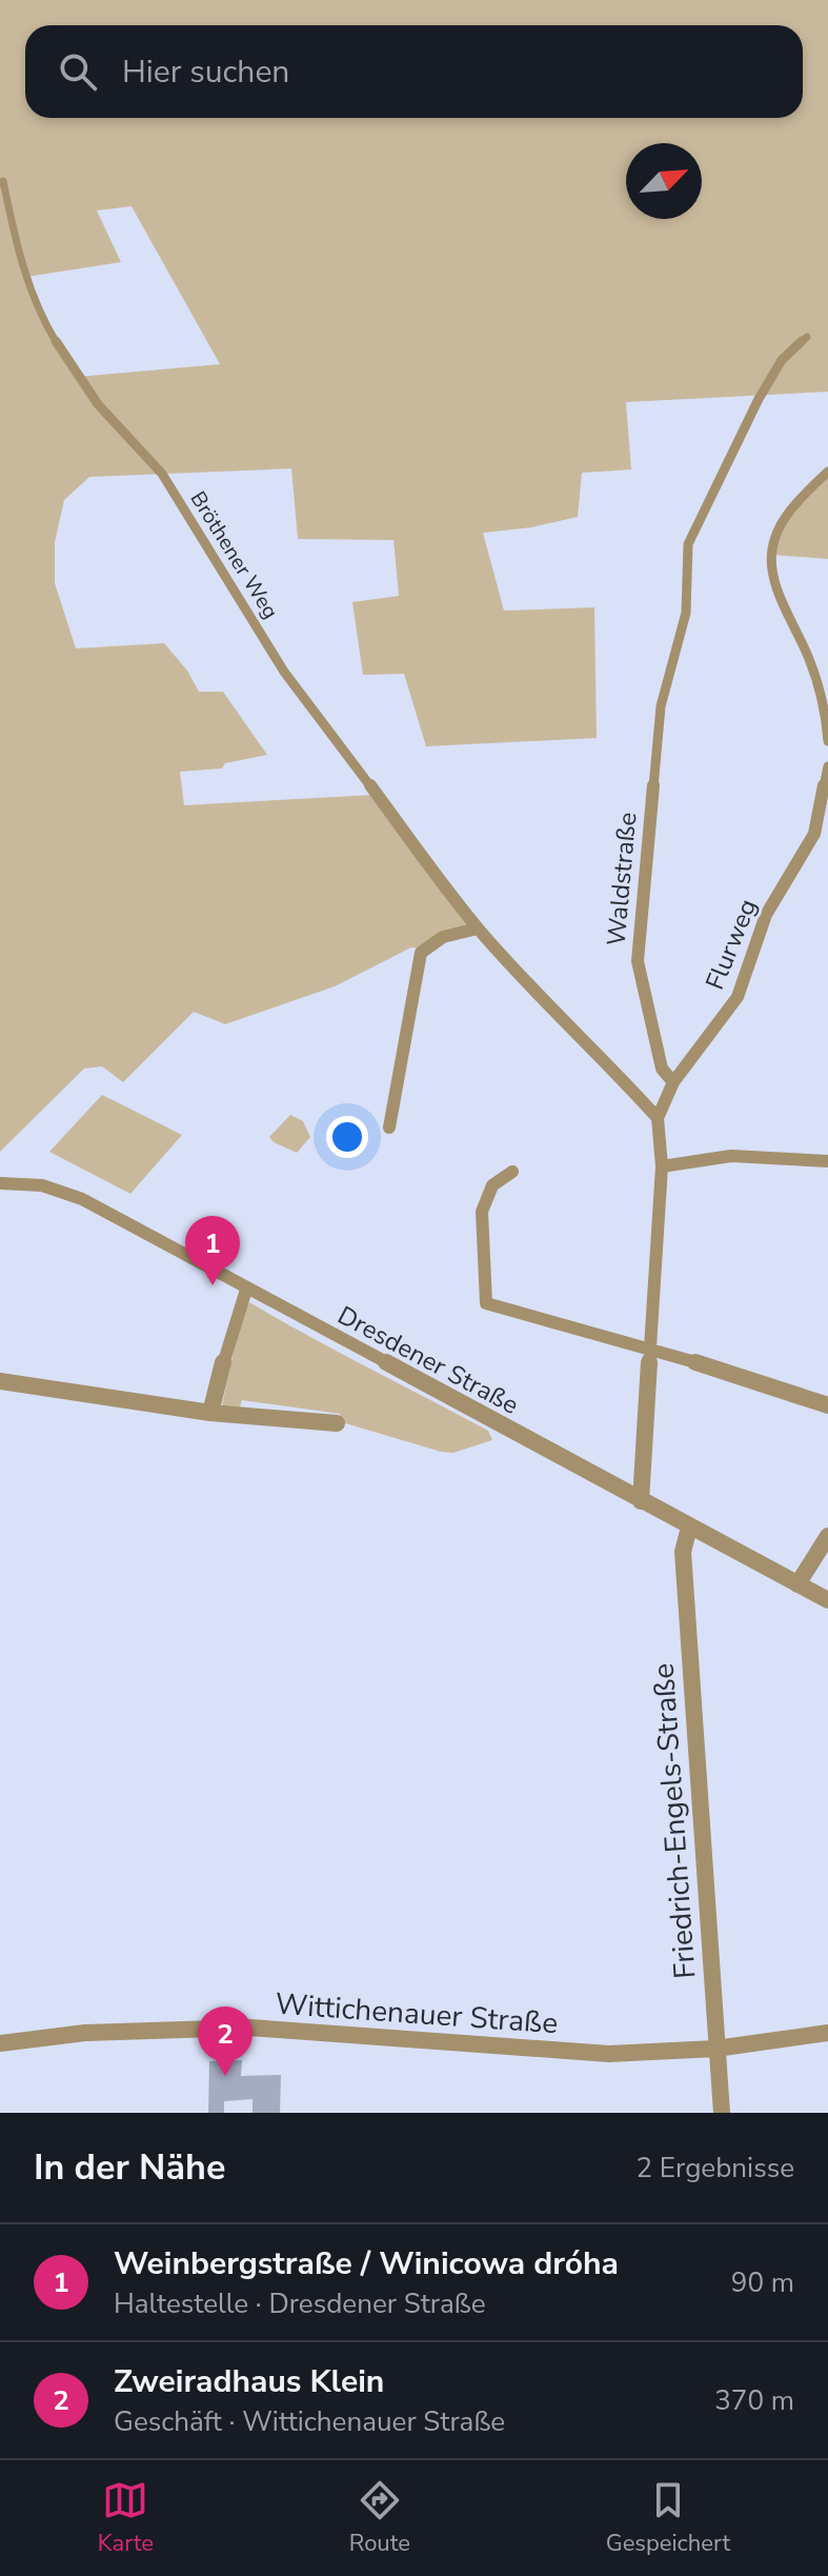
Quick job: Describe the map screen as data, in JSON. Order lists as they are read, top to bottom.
{
  "streets": {
    "street": [
      "Bröthener Weg",
      "Waldstraße",
      "Flurweg",
      "Dresdener Straße",
      "Friedrich-Engels-Straße",
      "Wittichenauer Straße"
    ]
  },
  "crossings": [
    ["Waldstraße", "Flurweg"],
    ["Dresdener Straße", "Friedrich-Engels-Straße"],
    ["Friedrich-Engels-Straße", "Wittichenauer Straße"]
  ],
  "north": "top right",
  "page": {
    "search": "Hier suchen",
    "pins": ["1", "2"],
    "heading": ["In der Nähe", "2 Ergebnisse"],
    "list": [
      {
        "mark": "1",
        "name": "Weinbergstraße / Winicowa dróha",
        "note": "Haltestelle · Dresdener Straße",
        "value": "90 m"
      },
      {
        "mark": "2",
        "name": "Zweiradhaus Klein",
        "note": "Geschäft · Wittichenauer Straße",
        "value": "370 m"
      }
    ],
    "nav": ["Karte", "Route", "Gespeichert"]
  }
}
